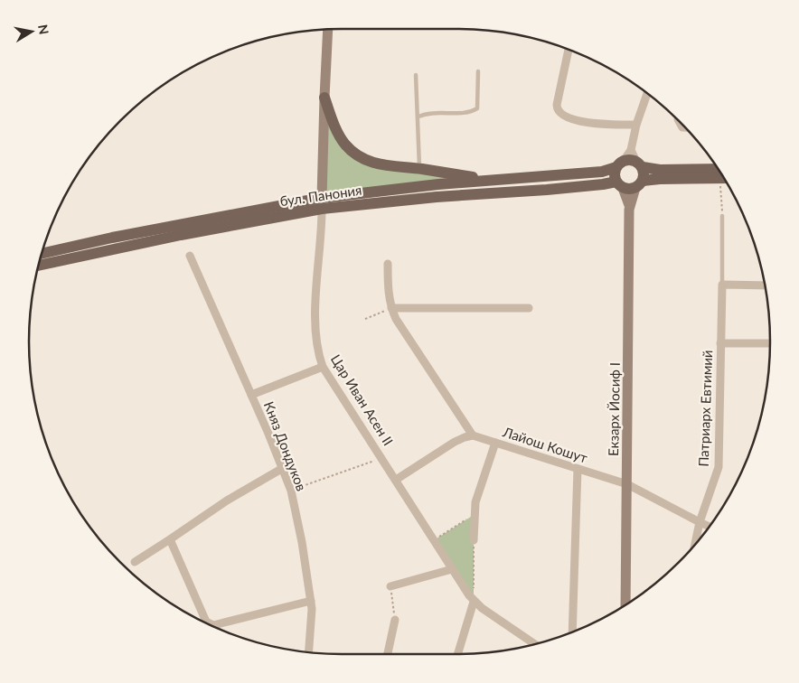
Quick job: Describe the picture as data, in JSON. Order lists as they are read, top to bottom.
{
  "streets": {
    "main road": ["бул. Панония"],
    "street": [
      "Цар Иван Асен II",
      "Патриарх Евтимий",
      "Екзарх Йосиф I",
      "Лайош Кошут",
      "Княз Дондуков"
    ]
  },
  "crossings": [
    ["бул. Панония", "Цар Иван Асен II"],
    ["бул. Панония", "Екзарх Йосиф I"],
    ["Патриарх Евтимий", "Лайош Кошут"],
    ["Екзарх Йосиф I", "Лайош Кошут"]
  ],
  "north": "right"
}
